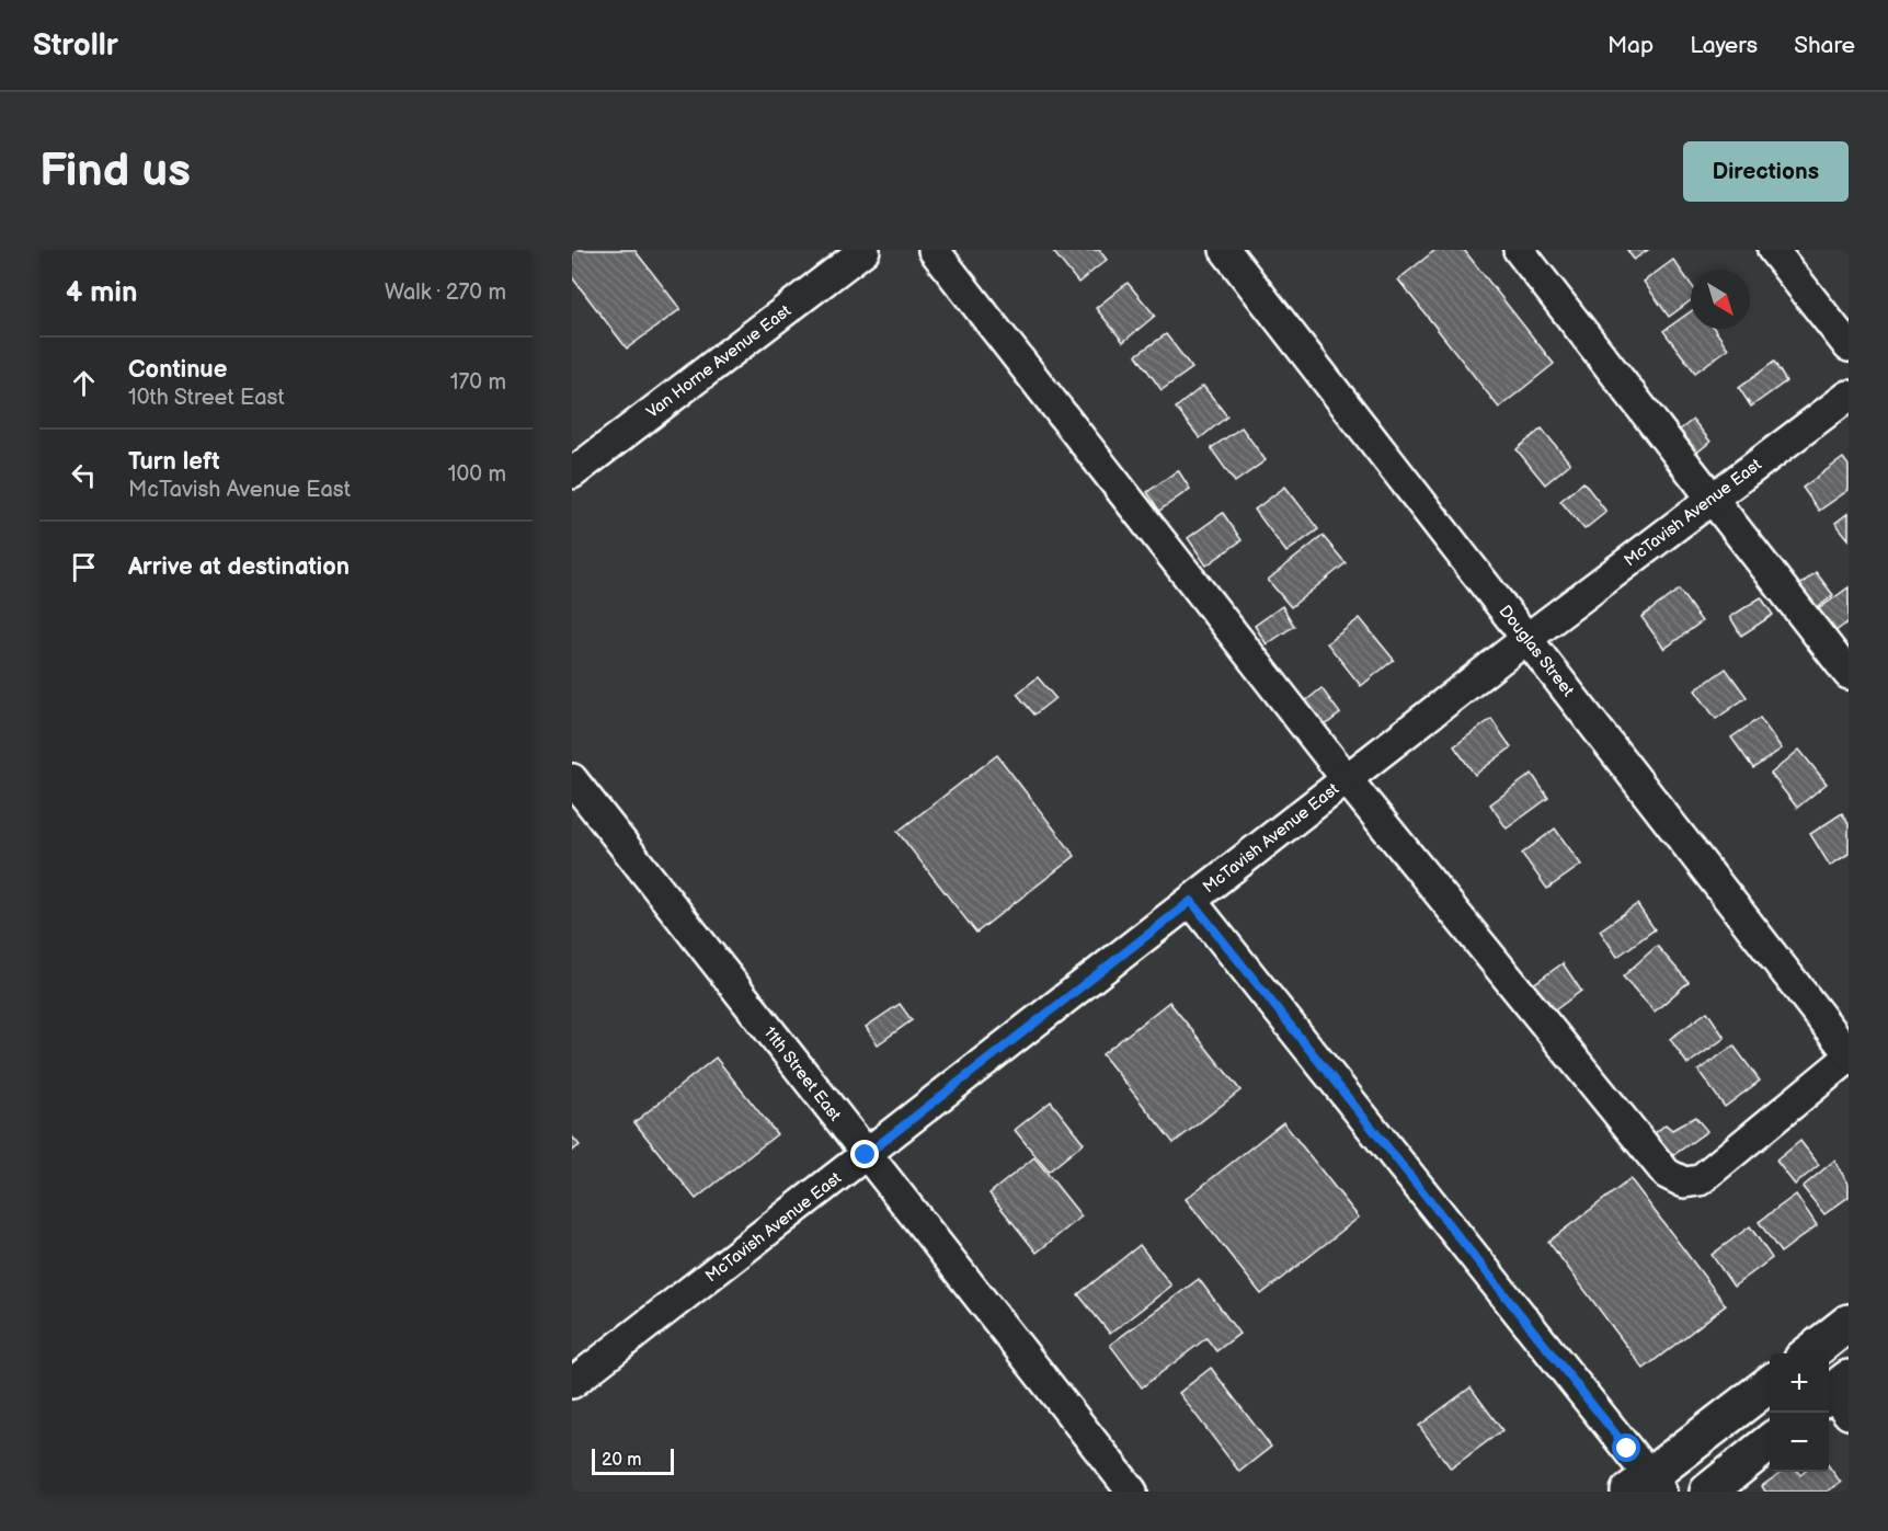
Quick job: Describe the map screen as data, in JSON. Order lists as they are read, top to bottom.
{
  "streets": {
    "street": [
      "Van Horne Avenue East",
      "McTavish Avenue East",
      "Douglas Street",
      "11th Street East"
    ]
  },
  "crossings": [
    ["McTavish Avenue East", "Douglas Street"],
    ["McTavish Avenue East", "11th Street East"]
  ],
  "scale_bar": "20 m",
  "north": "bottom right",
  "page": {
    "header": "Strollr",
    "nav": ["Map", "Layers", "Share"],
    "buttons": "Directions",
    "title": "Find us",
    "heading": ["4 min", "Walk · 270 m"],
    "list": [
      ["Continue", "10th Street East", "170 m"],
      ["Turn left", "McTavish Avenue East", "100 m"],
      "Arrive at destination"
    ],
    "map_buttons": ["+", "−"],
    "scale": "20 m"
  }
}
